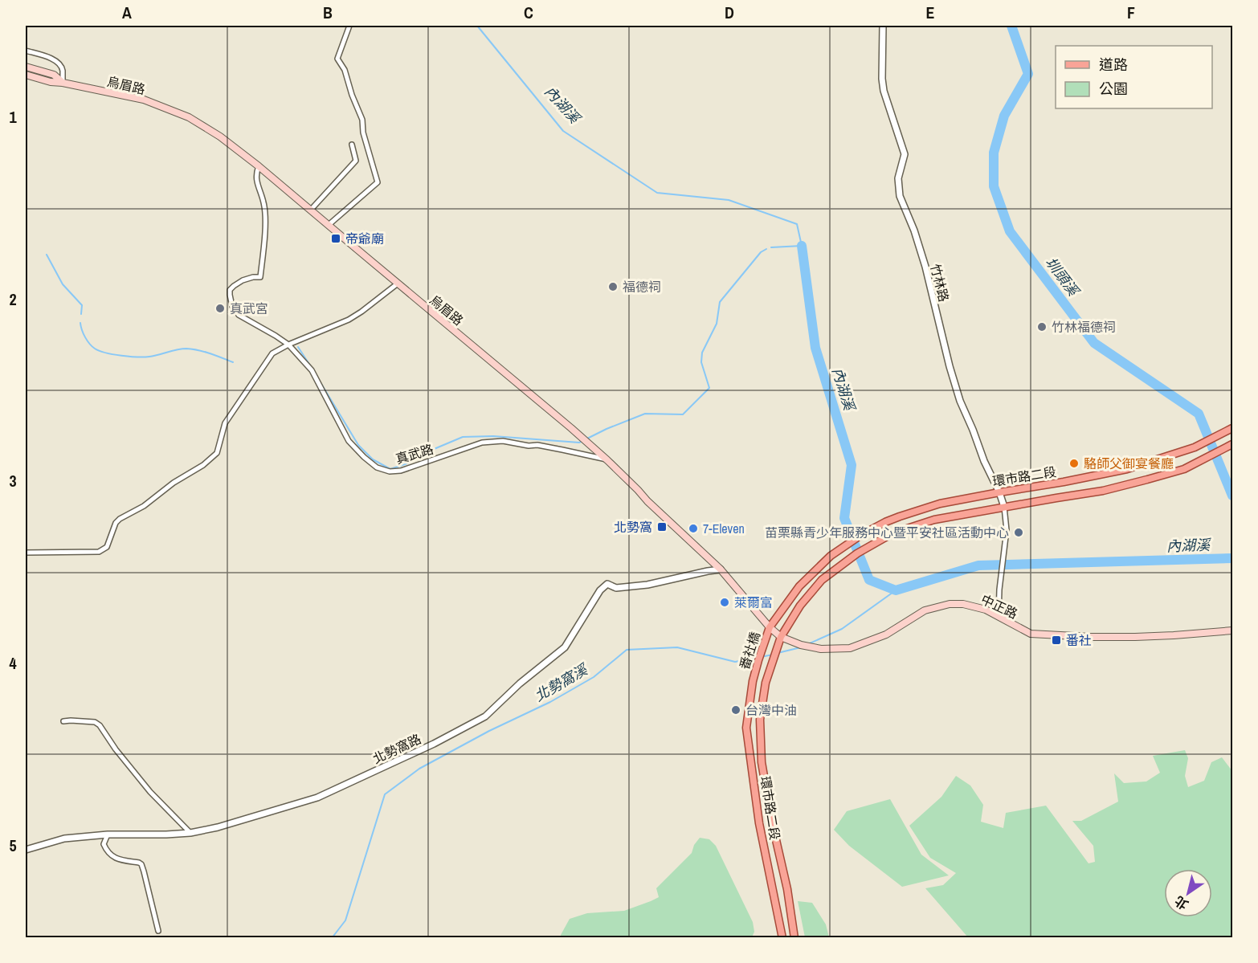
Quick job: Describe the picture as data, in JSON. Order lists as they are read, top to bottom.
{
  "streets": {
    "main road": [
      "烏眉路",
      "環市路二段",
      "中正路",
      "番社橋"
    ],
    "street": ["竹林路", "真武路", "北勢窩路"]
  },
  "crossings": [
    ["烏眉路", "真武路"],
    ["烏眉路", "環市路二段"],
    ["烏眉路", "中正路"],
    ["烏眉路", "番社橋"],
    ["烏眉路", "北勢窩路"],
    ["竹林路", "環市路二段"],
    ["竹林路", "中正路"],
    ["環市路二段", "中正路"],
    ["環市路二段", "番社橋"],
    ["中正路", "番社橋"]
  ],
  "water": ["內湖溪", "圳頭溪", "北勢窩溪"],
  "places": {
    "transit": ["帝爺廟", "北勢窩", "番社"],
    "other": [
      "福德祠",
      "真武宮",
      "竹林福德祠",
      "駱師父御宴餐廳",
      "7-Eleven",
      "苗栗縣青少年服務中心暨平安社區活動中心",
      "萊爾富",
      "台灣中油"
    ]
  },
  "legend": ["道路", "公園"],
  "north": "bottom left",
  "grid": {
    "columns": [
      "A",
      "B",
      "C",
      "D",
      "E",
      "F"
    ],
    "rows": [
      "1",
      "2",
      "3",
      "4",
      "5"
    ]
  }
}
